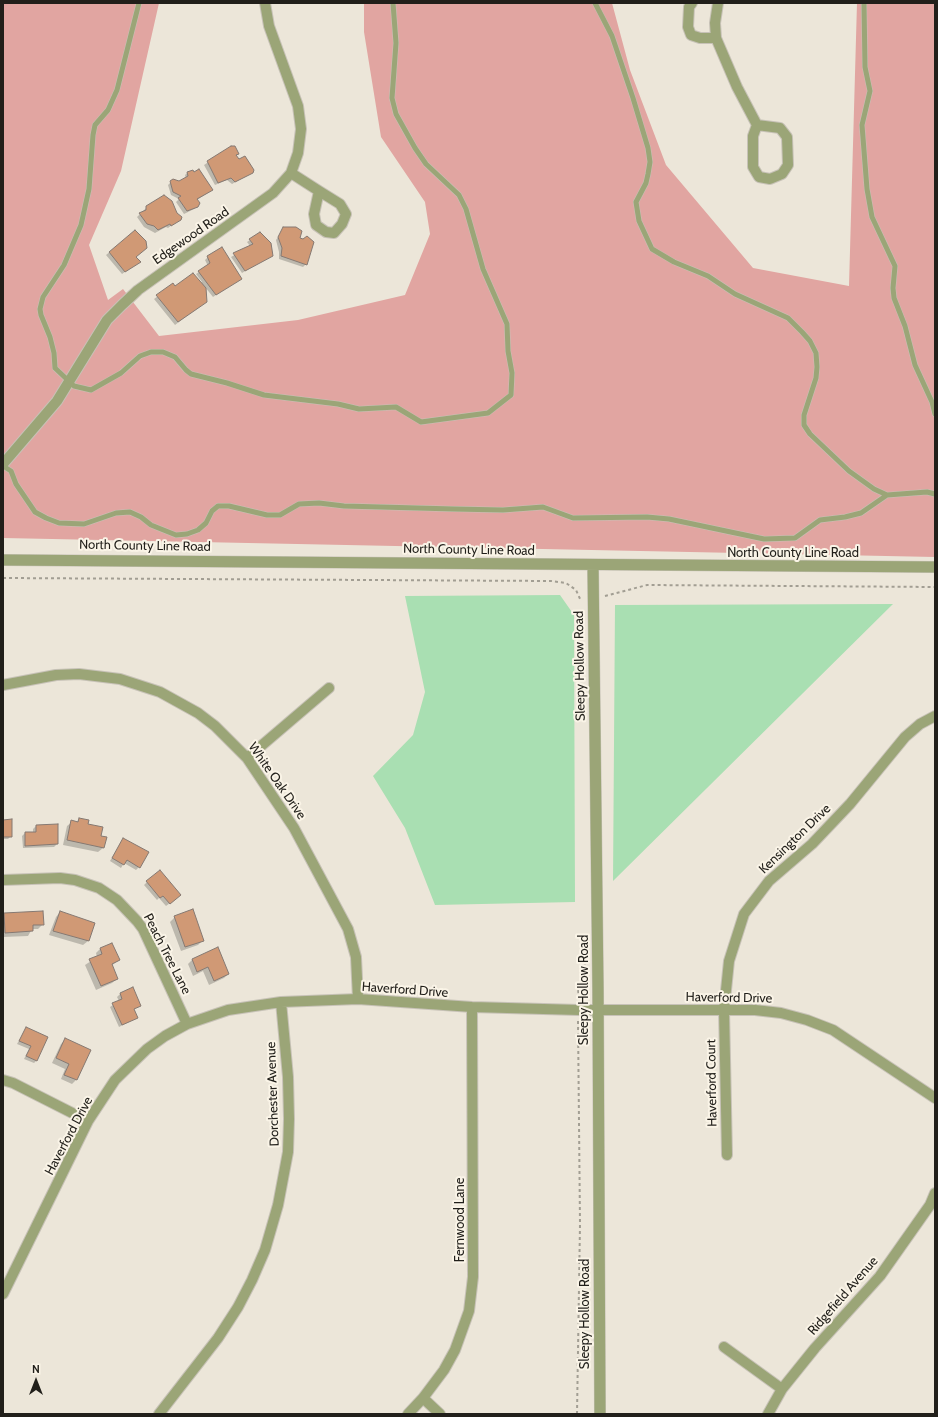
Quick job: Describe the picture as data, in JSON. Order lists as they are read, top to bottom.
{
  "streets": {
    "street": [
      "Edgewood Road",
      "North County Line Road",
      "Sleepy Hollow Road",
      "White Oak Drive",
      "Kensington Drive",
      "Peach Tree Lane",
      "Haverford Drive",
      "Haverford Court",
      "Dorchester Avenue",
      "Fernwood Lane",
      "Ridgefield Avenue"
    ]
  },
  "crossings": [
    ["North County Line Road", "Sleepy Hollow Road"],
    ["Sleepy Hollow Road", "Haverford Drive"],
    ["White Oak Drive", "Haverford Drive"],
    ["Kensington Drive", "Haverford Drive"],
    ["Kensington Drive", "Haverford Court"],
    ["Peach Tree Lane", "Haverford Drive"],
    ["Haverford Drive", "Haverford Court"],
    ["Haverford Drive", "Dorchester Avenue"],
    ["Haverford Drive", "Fernwood Lane"]
  ],
  "north": "top"
}
